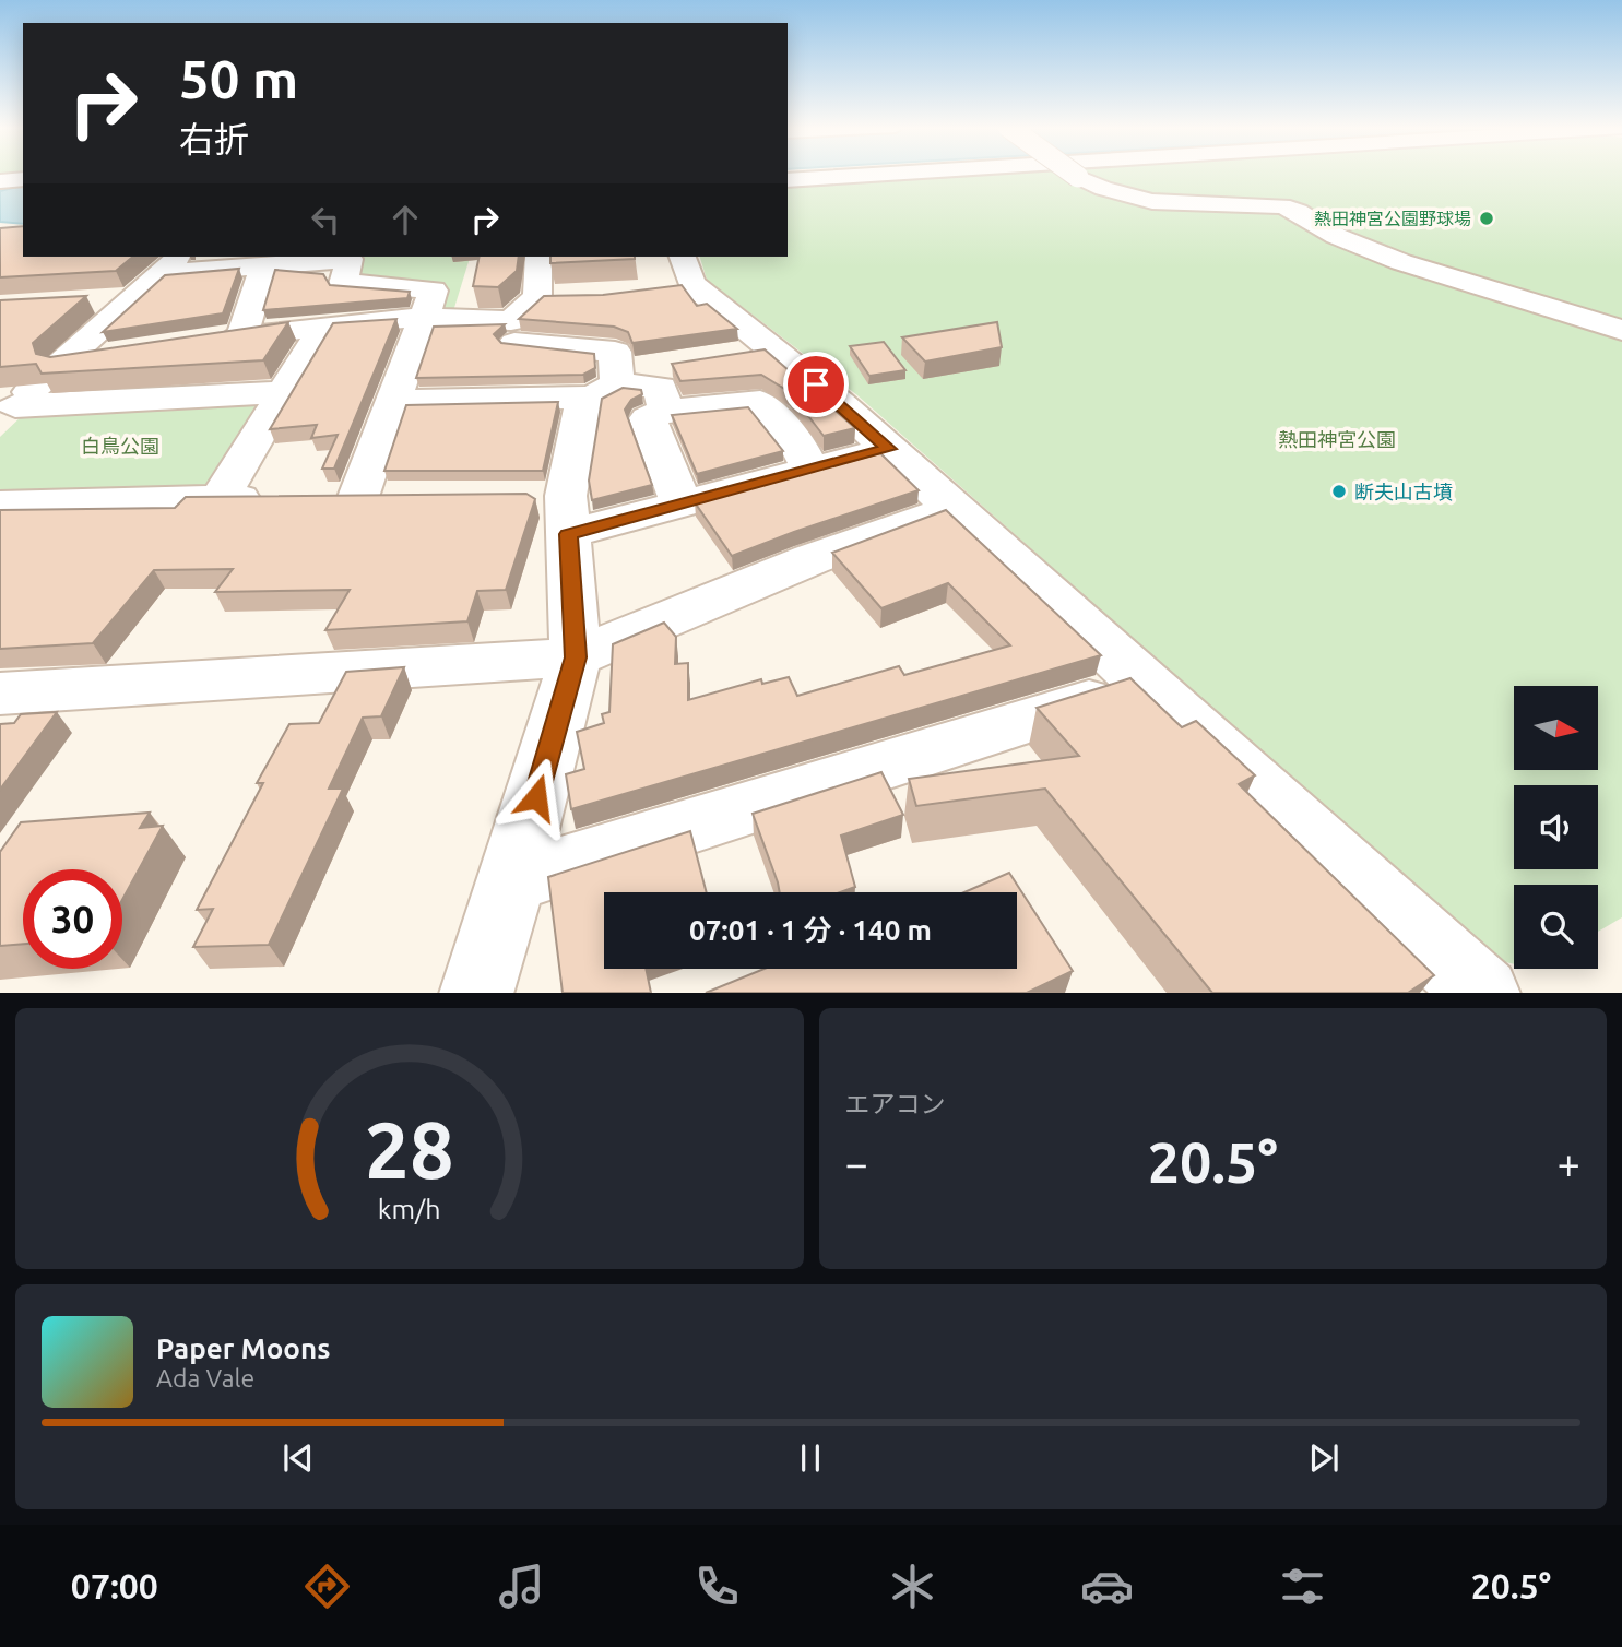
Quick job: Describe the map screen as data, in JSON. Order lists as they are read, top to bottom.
{
  "parks": ["熱田神宮公園", "白鳥公園"],
  "places": ["熱田神宮公園野球場", "断夫山古墳"],
  "north": "right",
  "page": {
    "turn": ["50 m", "右折"],
    "limit": "30",
    "trip": "07:01 · 1 分 · 140 m",
    "tile": "エアコン",
    "heat": ["−", "20.5°", "+"],
    "song": ["Paper Moons", "Ada Vale"],
    "tabs": ["07:00", "20.5°"],
    "gauge": ["28", "km/h"]
  }
}
